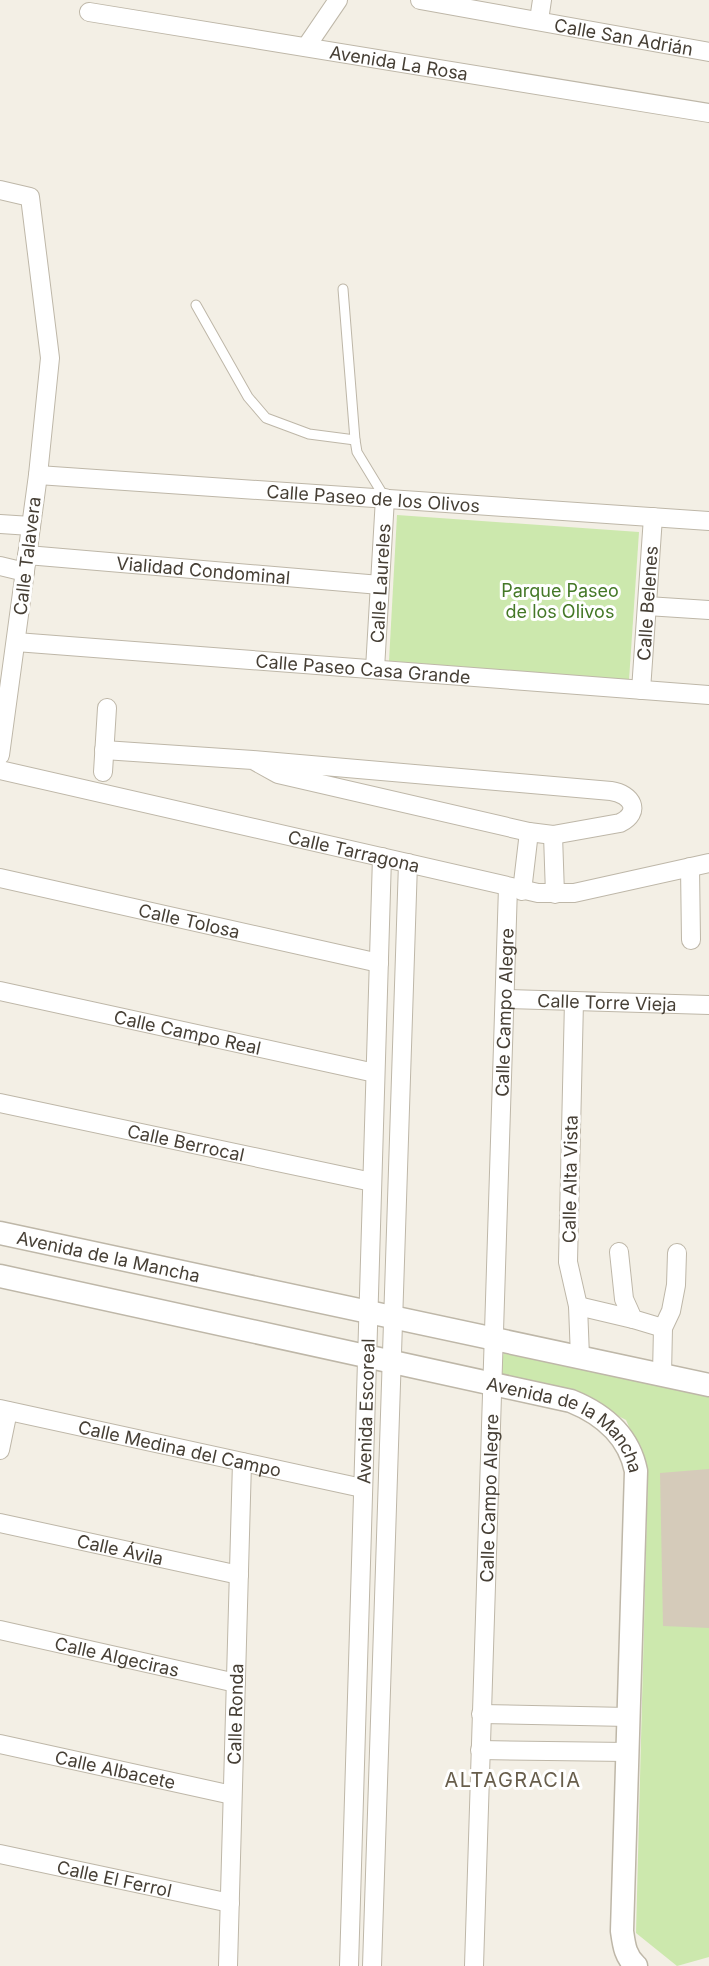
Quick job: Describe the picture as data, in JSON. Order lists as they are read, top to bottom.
{
  "streets": {
    "street": [
      "Calle San Adrián",
      "Avenida La Rosa",
      "Calle Paseo de los Olivos",
      "Calle Talavera",
      "Vialidad Condominal",
      "Calle Laureles",
      "Calle Belenes",
      "Calle Paseo Casa Grande",
      "Calle Tarragona",
      "Calle Tolosa",
      "Calle Torre Vieja",
      "Calle Campo Alegre",
      "Calle Campo Real",
      "Calle Berrocal",
      "Calle Alta Vista",
      "Avenida de la Mancha",
      "Avenida Escoreal",
      "Calle Medina del Campo",
      "Calle Ávila",
      "Calle Algeciras",
      "Calle Ronda",
      "Calle Albacete",
      "Calle El Ferrol"
    ]
  },
  "crossings": [
    ["Calle Paseo de los Olivos", "Calle Talavera"],
    ["Calle Paseo de los Olivos", "Calle Laureles"],
    ["Calle Paseo de los Olivos", "Calle Belenes"],
    ["Calle Talavera", "Vialidad Condominal"],
    ["Calle Talavera", "Calle Paseo Casa Grande"],
    ["Vialidad Condominal", "Calle Laureles"],
    ["Calle Laureles", "Calle Paseo Casa Grande"],
    ["Calle Belenes", "Calle Paseo Casa Grande"],
    ["Calle Tarragona", "Calle Campo Alegre"],
    ["Calle Tarragona", "Avenida Escoreal"],
    ["Calle Tolosa", "Avenida Escoreal"],
    ["Calle Torre Vieja", "Calle Campo Alegre"],
    ["Calle Torre Vieja", "Calle Alta Vista"],
    ["Calle Campo Alegre", "Avenida de la Mancha"],
    ["Calle Campo Real", "Avenida Escoreal"],
    ["Calle Berrocal", "Avenida Escoreal"],
    ["Calle Alta Vista", "Avenida de la Mancha"],
    ["Avenida de la Mancha", "Avenida Escoreal"],
    ["Avenida Escoreal", "Calle Medina del Campo"],
    ["Calle Medina del Campo", "Calle Ronda"],
    ["Calle Ávila", "Calle Ronda"],
    ["Calle Algeciras", "Calle Ronda"],
    ["Calle Ronda", "Calle Albacete"],
    ["Calle Ronda", "Calle El Ferrol"]
  ],
  "districts": ["ALTAGRACIA"],
  "parks": ["Parque Paseo de los Olivos"]
}
